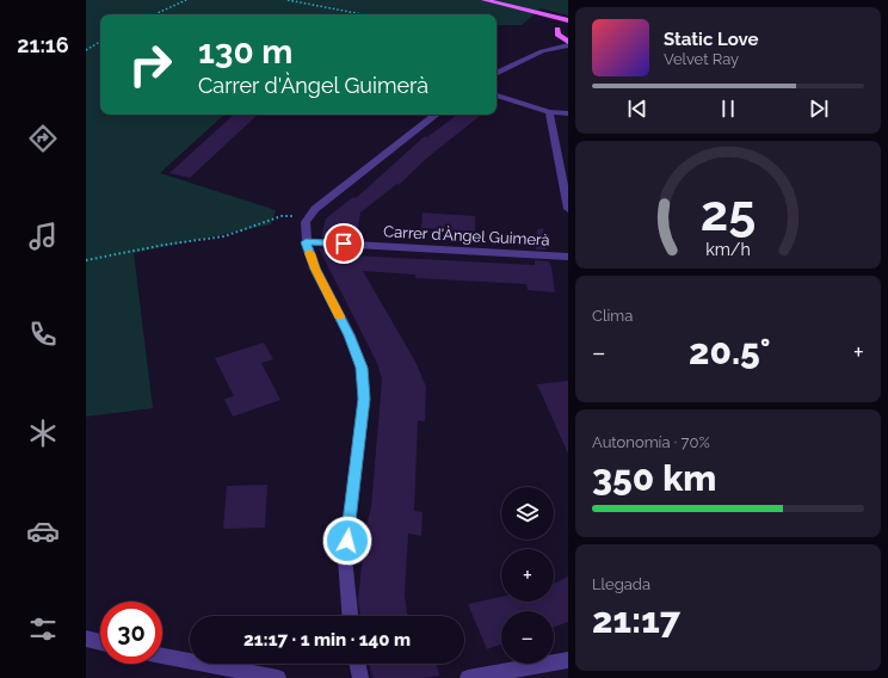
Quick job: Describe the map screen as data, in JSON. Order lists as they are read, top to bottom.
{
  "streets": {
    "street": ["Carrer d'Àngel Guimerà"]
  },
  "page": {
    "tabs": "21:16",
    "turn": ["130 m", "Carrer d'Àngel Guimerà"],
    "song": ["Static Love", "Velvet Ray"],
    "tile": [
      "Clima",
      ["Autonomía · 70%", "350 km"],
      ["Llegada", "21:17"]
    ],
    "heat": ["−", "20.5°", "+"],
    "map_buttons": ["+", "−"],
    "limit": "30",
    "trip": "21:17 · 1 min · 140 m",
    "gauge": ["25", "km/h"]
  }
}
